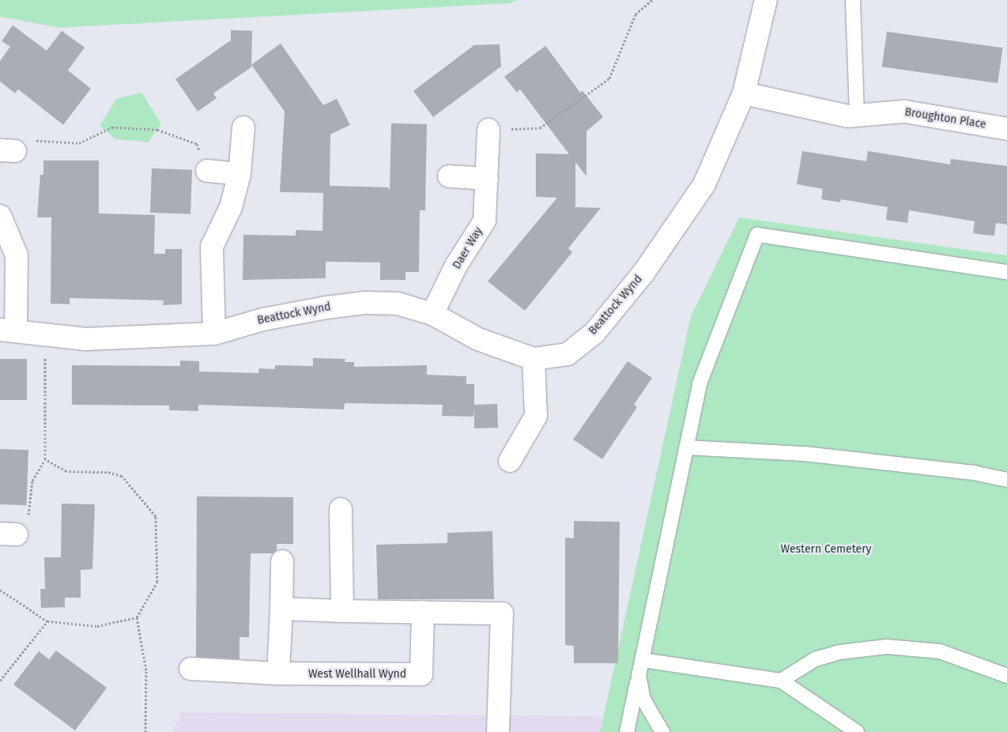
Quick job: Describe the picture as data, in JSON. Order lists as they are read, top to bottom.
{
  "streets": {
    "street": [
      "Broughton Place",
      "Daer Way",
      "Beattock Wynd",
      "West Wellhall Wynd"
    ]
  },
  "crossings": [
    ["Broughton Place", "Beattock Wynd"],
    ["Daer Way", "Beattock Wynd"]
  ],
  "parks": ["Western Cemetery"]
}
